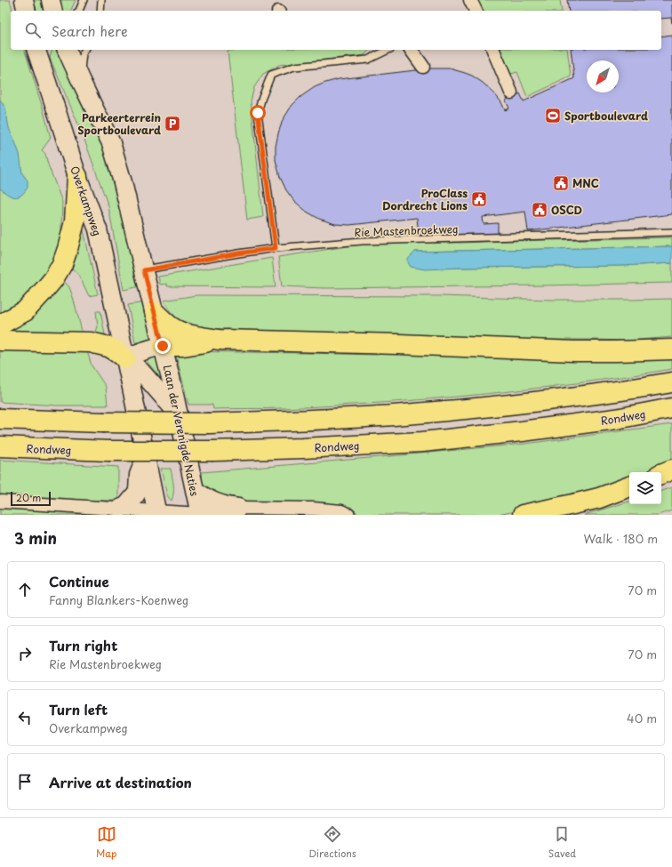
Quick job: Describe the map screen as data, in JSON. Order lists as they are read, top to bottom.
{
  "streets": {
    "highway": ["Rondweg"],
    "street": ["Overkampweg", "Laan der Verenigde Naties"],
    "lane": ["Rie Mastenbroekweg"]
  },
  "places": {
    "sports": ["Sportboulevard"],
    "parking": ["Parkeerterrein Sportboulevard"],
    "public building": ["MNC", "ProClass Dordrecht Lions", "OSCD"]
  },
  "scale_bar": "20 m",
  "north": "bottom left",
  "page": {
    "search": "Search here",
    "scale": "20 m",
    "heading": ["3 min", "Walk · 180 m"],
    "list": [
      ["Continue", "Fanny Blankers-Koenweg", "70 m"],
      ["Turn right", "Rie Mastenbroekweg", "70 m"],
      ["Turn left", "Overkampweg", "40 m"],
      "Arrive at destination"
    ],
    "nav": ["Map", "Directions", "Saved"]
  }
}
